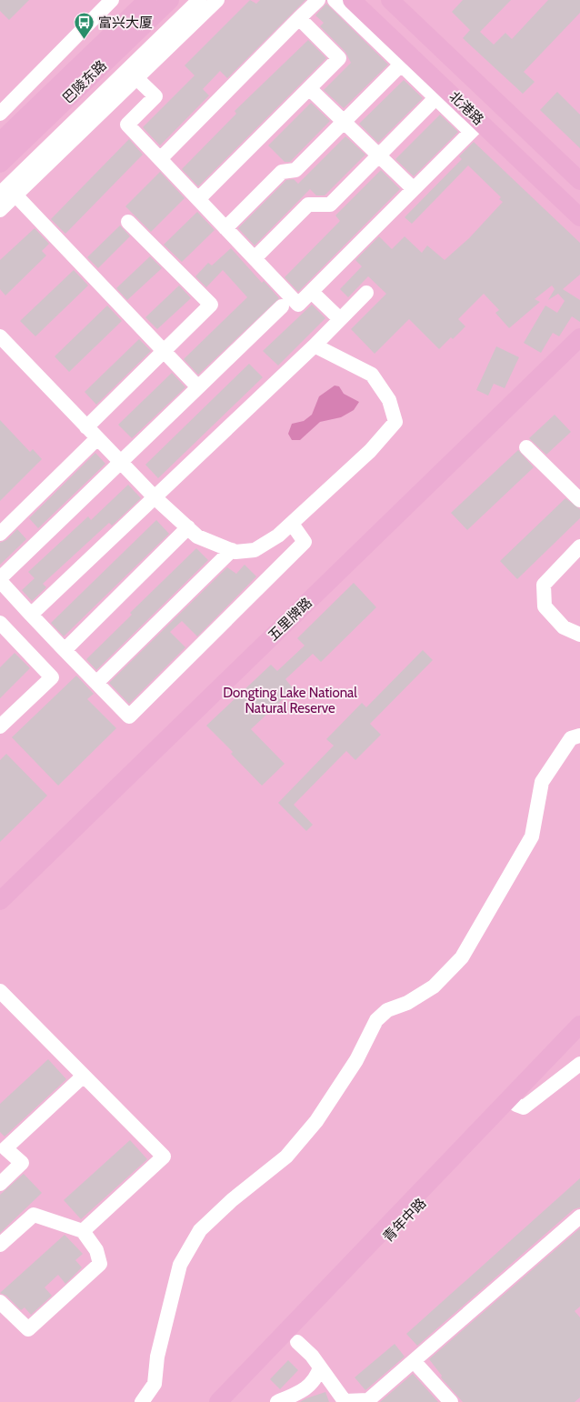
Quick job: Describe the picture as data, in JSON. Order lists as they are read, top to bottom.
{
  "streets": {
    "main road": [
      "巴陵东路",
      "北港路",
      "五里牌路",
      "青年中路"
    ]
  },
  "parks": ["Dongting Lake National Natural Reserve"],
  "places": {
    "bus stop": ["富兴大厦"]
  }
}
